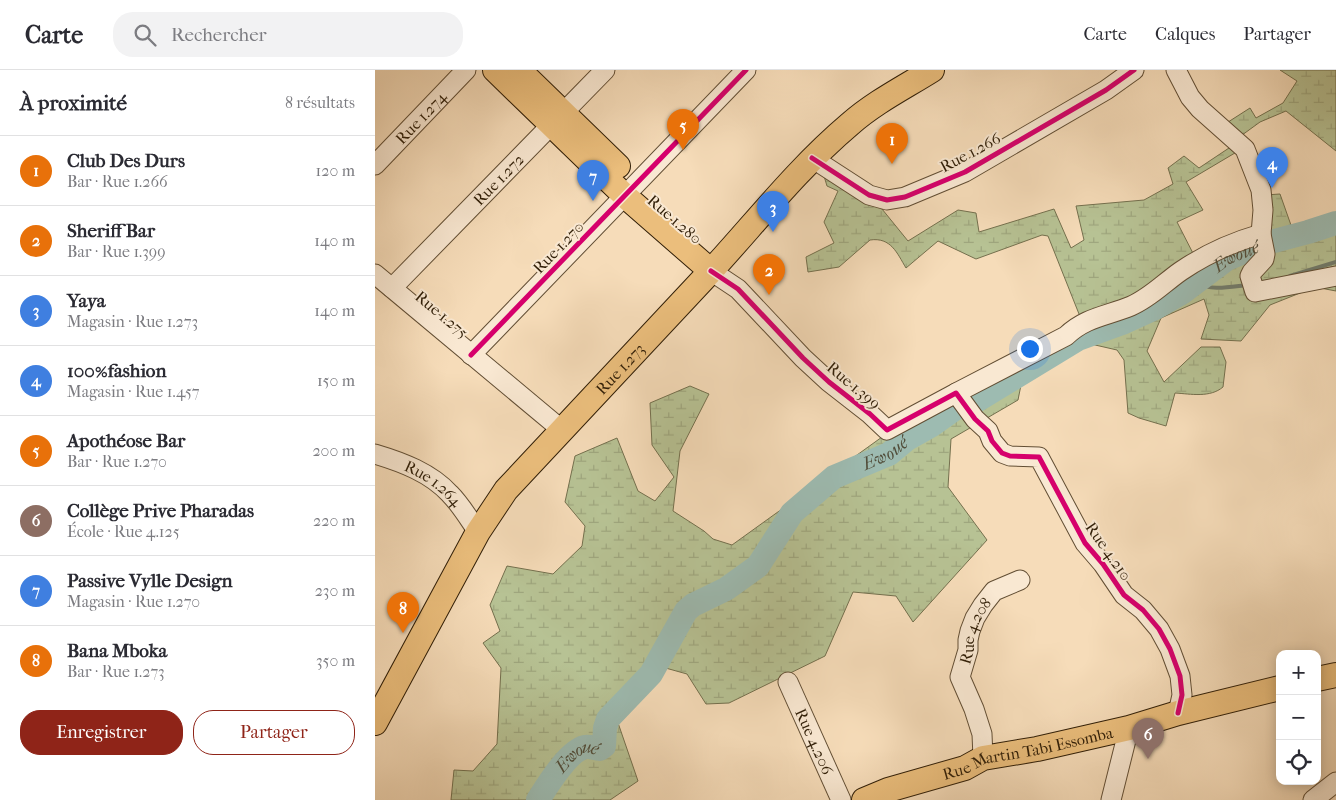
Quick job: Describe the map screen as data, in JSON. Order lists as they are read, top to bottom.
{
  "streets": {
    "main road": ["Rue 1.280", "Rue 1.273", "Rue Martin Tabi Essomba"],
    "street": [
      "Rue 1.274",
      "Rue 1.266",
      "Rue 1.272",
      "Rue 1.270",
      "Rue 1.275",
      "Rue 1.399",
      "Rue 1.264",
      "Rue 4.210",
      "Rue 4.208",
      "Rue 4.206"
    ]
  },
  "crossings": [
    ["Rue 1.266", "Rue 1.273"],
    ["Rue 1.272", "Rue 1.280"],
    ["Rue 1.272", "Rue 1.275"],
    ["Rue 1.280", "Rue 1.270"],
    ["Rue 1.280", "Rue 1.273"],
    ["Rue 1.280", "Rue 1.399"],
    ["Rue 1.270", "Rue 1.275"],
    ["Rue 1.275", "Rue 1.273"],
    ["Rue 1.273", "Rue 1.264"],
    ["Rue 1.399", "Rue 4.210"],
    ["Rue 4.210", "Rue Martin Tabi Essomba"],
    ["Rue 4.208", "Rue Martin Tabi Essomba"]
  ],
  "water": ["Ewoué"],
  "page": {
    "header": "Carte",
    "search": "Rechercher",
    "nav": ["Carte", "Calques", "Partager"],
    "heading": ["À proximité", "8 résultats"],
    "pins": [
      "5",
      "1",
      "4",
      "7",
      "3",
      "2",
      "8",
      "6"
    ],
    "list": [
      {
        "mark": "1",
        "name": "Club Des Durs",
        "note": "Bar · Rue 1.266",
        "value": "120 m"
      },
      {
        "mark": "2",
        "name": "Sheriff Bar",
        "note": "Bar · Rue 1.399",
        "value": "140 m"
      },
      {
        "mark": "3",
        "name": "Yaya",
        "note": "Magasin · Rue 1.273",
        "value": "140 m"
      },
      {
        "mark": "4",
        "name": "100%fashion",
        "note": "Magasin · Rue 1.457",
        "value": "150 m"
      },
      {
        "mark": "5",
        "name": "Apothéose Bar",
        "note": "Bar · Rue 1.270",
        "value": "200 m"
      },
      {
        "mark": "6",
        "name": "Collège Prive Pharadas",
        "note": "École · Rue 4.125",
        "value": "220 m"
      },
      {
        "mark": "7",
        "name": "Passive Vylle Design",
        "note": "Magasin · Rue 1.270",
        "value": "230 m"
      },
      {
        "mark": "8",
        "name": "Bana Mboka",
        "note": "Bar · Rue 1.273",
        "value": "350 m"
      }
    ],
    "map_buttons": ["+", "−"],
    "buttons": ["Enregistrer", "Partager"]
  }
}
